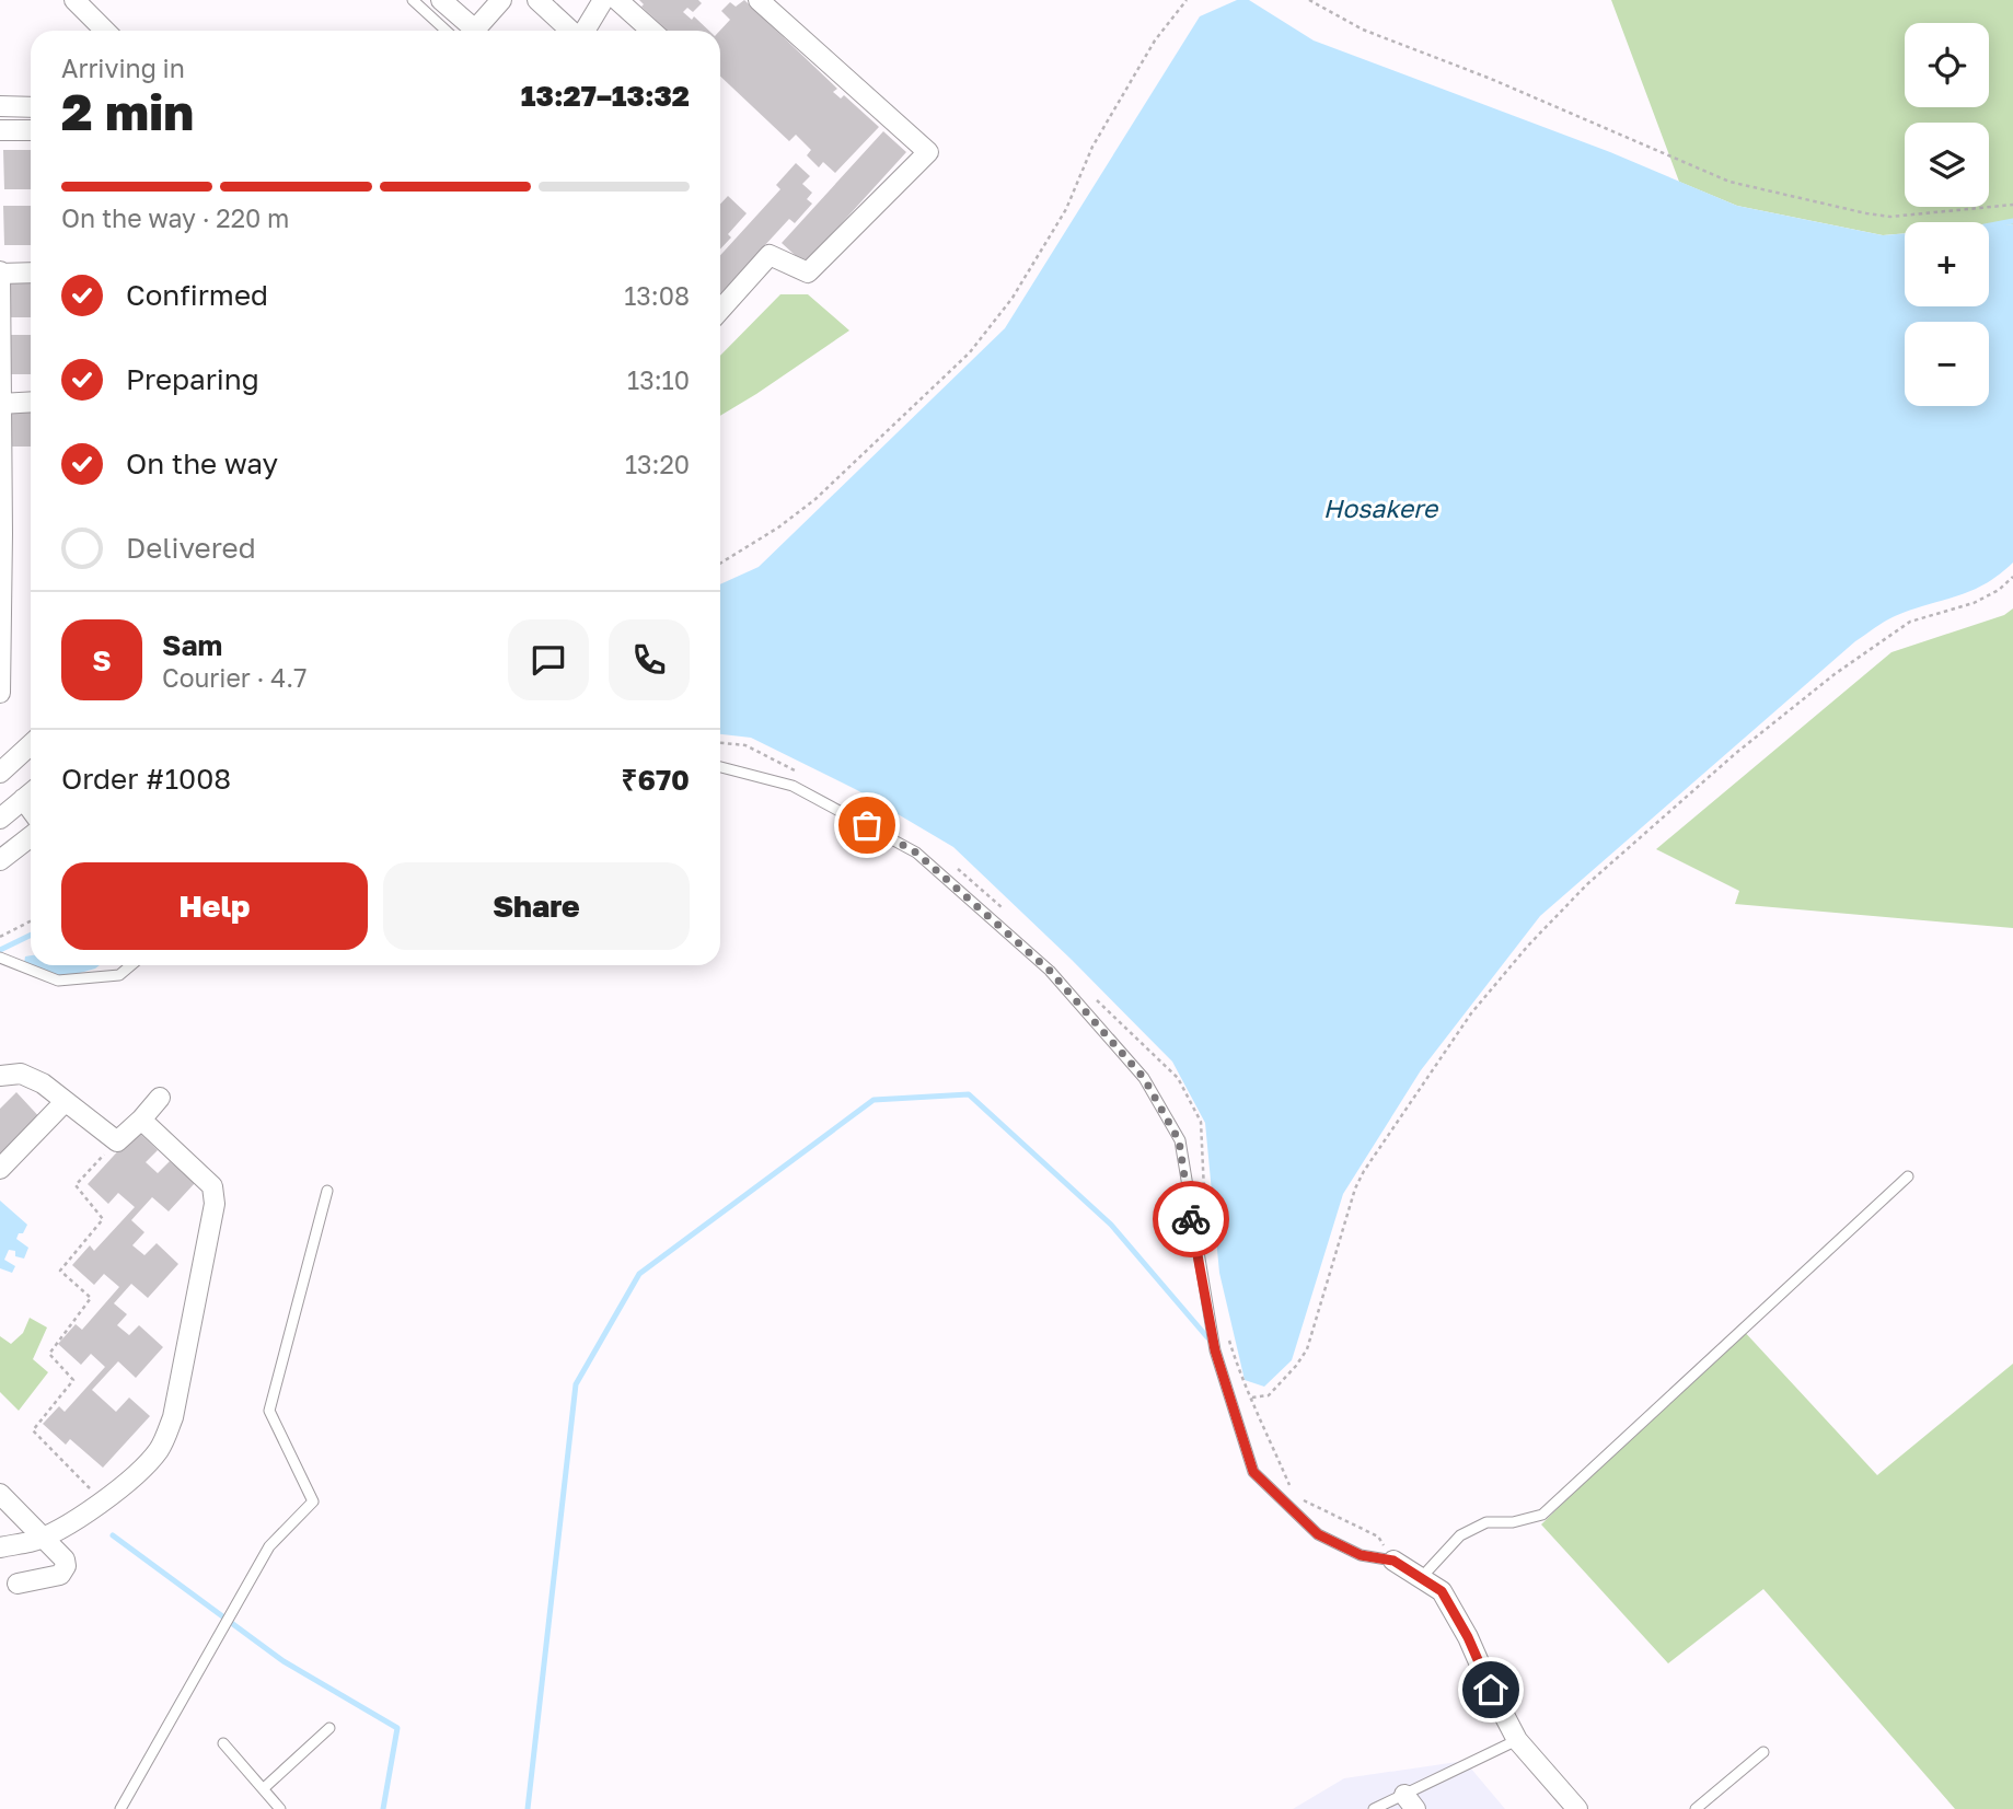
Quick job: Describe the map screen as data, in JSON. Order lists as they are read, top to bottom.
{
  "water": ["Hosakere"],
  "page": {
    "map_buttons": ["+", "−"],
    "heading": ["2 min", "Arriving in", "13:27–13:32"],
    "panel": [
      "Sam",
      "Courier · 4.7",
      "Order #1008",
      "₹670"
    ],
    "bar": "On the way · 220 m",
    "list": [
      ["Confirmed", "13:08"],
      ["Preparing", "13:10"],
      ["On the way", "13:20"],
      "Delivered"
    ],
    "round": "S",
    "buttons": ["Help", "Share"]
  }
}
